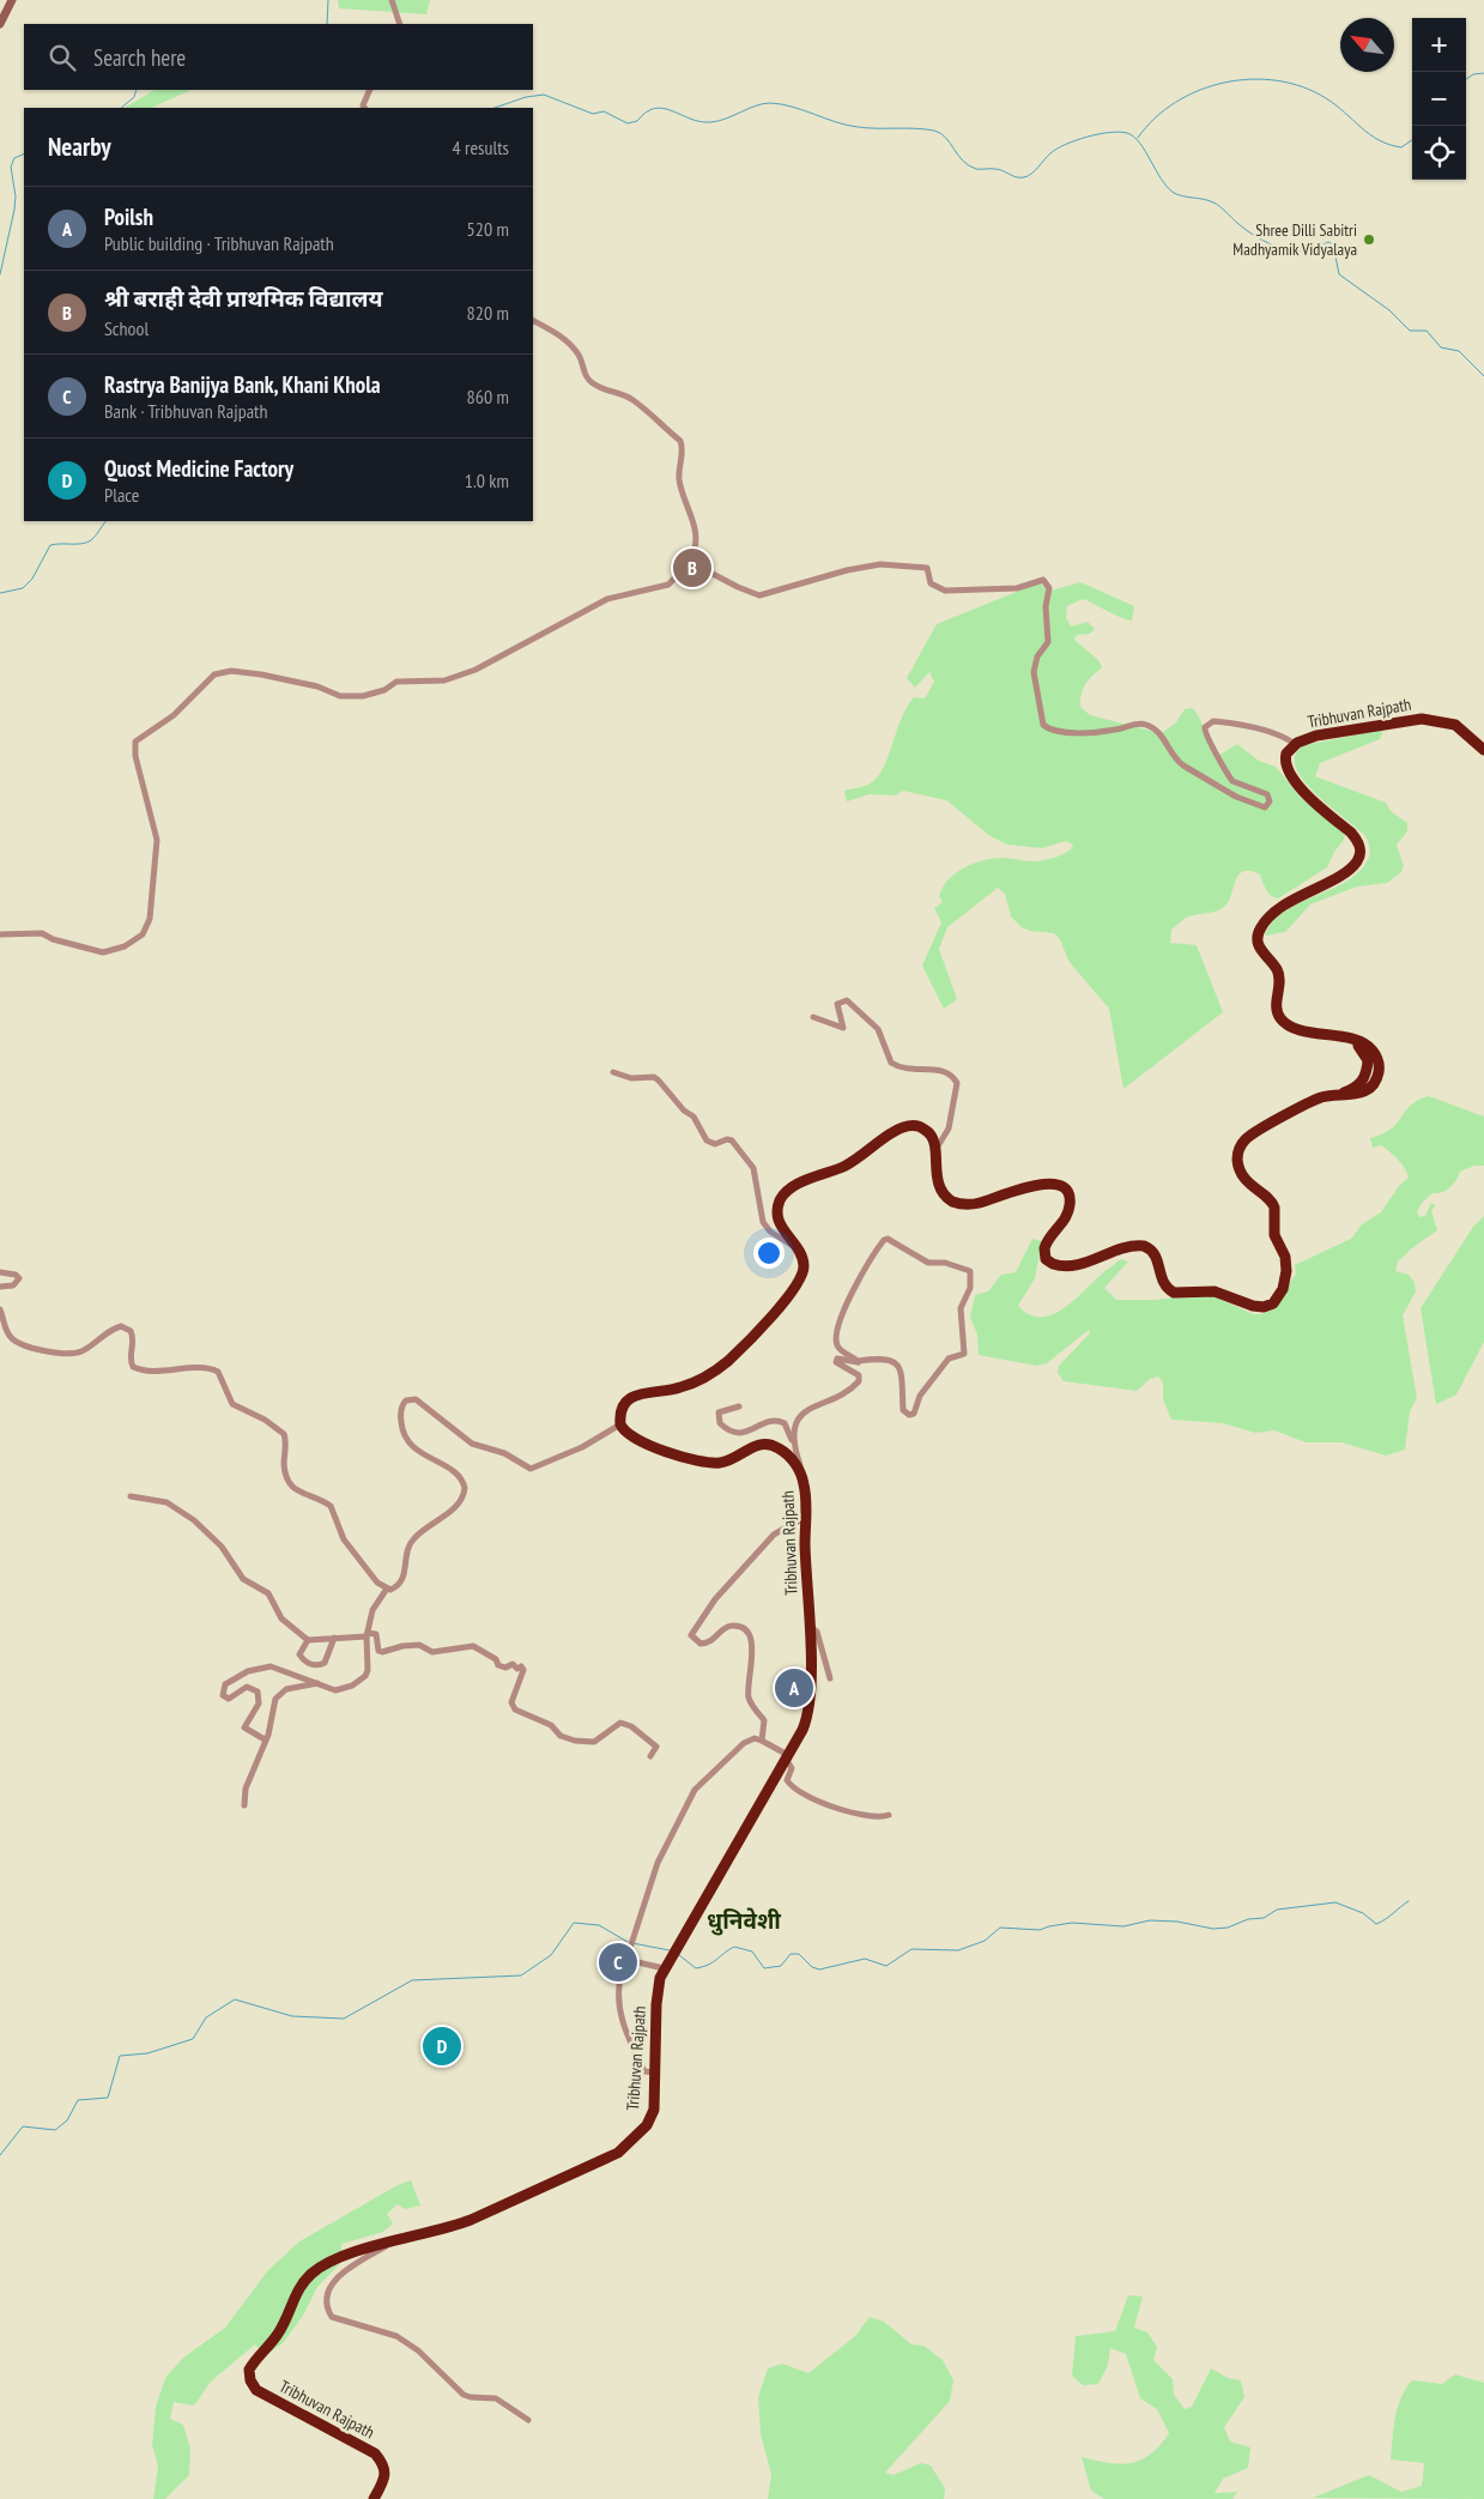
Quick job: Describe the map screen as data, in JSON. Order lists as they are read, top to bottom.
{
  "streets": {
    "highway": ["Tribhuvan Rajpath"]
  },
  "districts": ["धुनिवेशी"],
  "places": ["Shree Dilli Sabitri Madhyamik Vidyalaya"],
  "north": "top left",
  "page": {
    "map_buttons": ["+", "−"],
    "search": "Search here",
    "heading": ["Nearby", "4 results"],
    "list": [
      {
        "mark": "A",
        "name": "Poilsh",
        "note": "Public building · Tribhuvan Rajpath",
        "value": "520 m"
      },
      {
        "mark": "B",
        "name": "श्री बराही देवी प्राथमिक विद्यालय",
        "note": "School",
        "value": "820 m"
      },
      {
        "mark": "C",
        "name": "Rastrya Banijya Bank, Khani Khola",
        "note": "Bank · Tribhuvan Rajpath",
        "value": "860 m"
      },
      {
        "mark": "D",
        "name": "Quost Medicine Factory",
        "note": "Place",
        "value": "1.0 km"
      }
    ],
    "pins": [
      "B",
      "A",
      "C",
      "D"
    ]
  }
}
